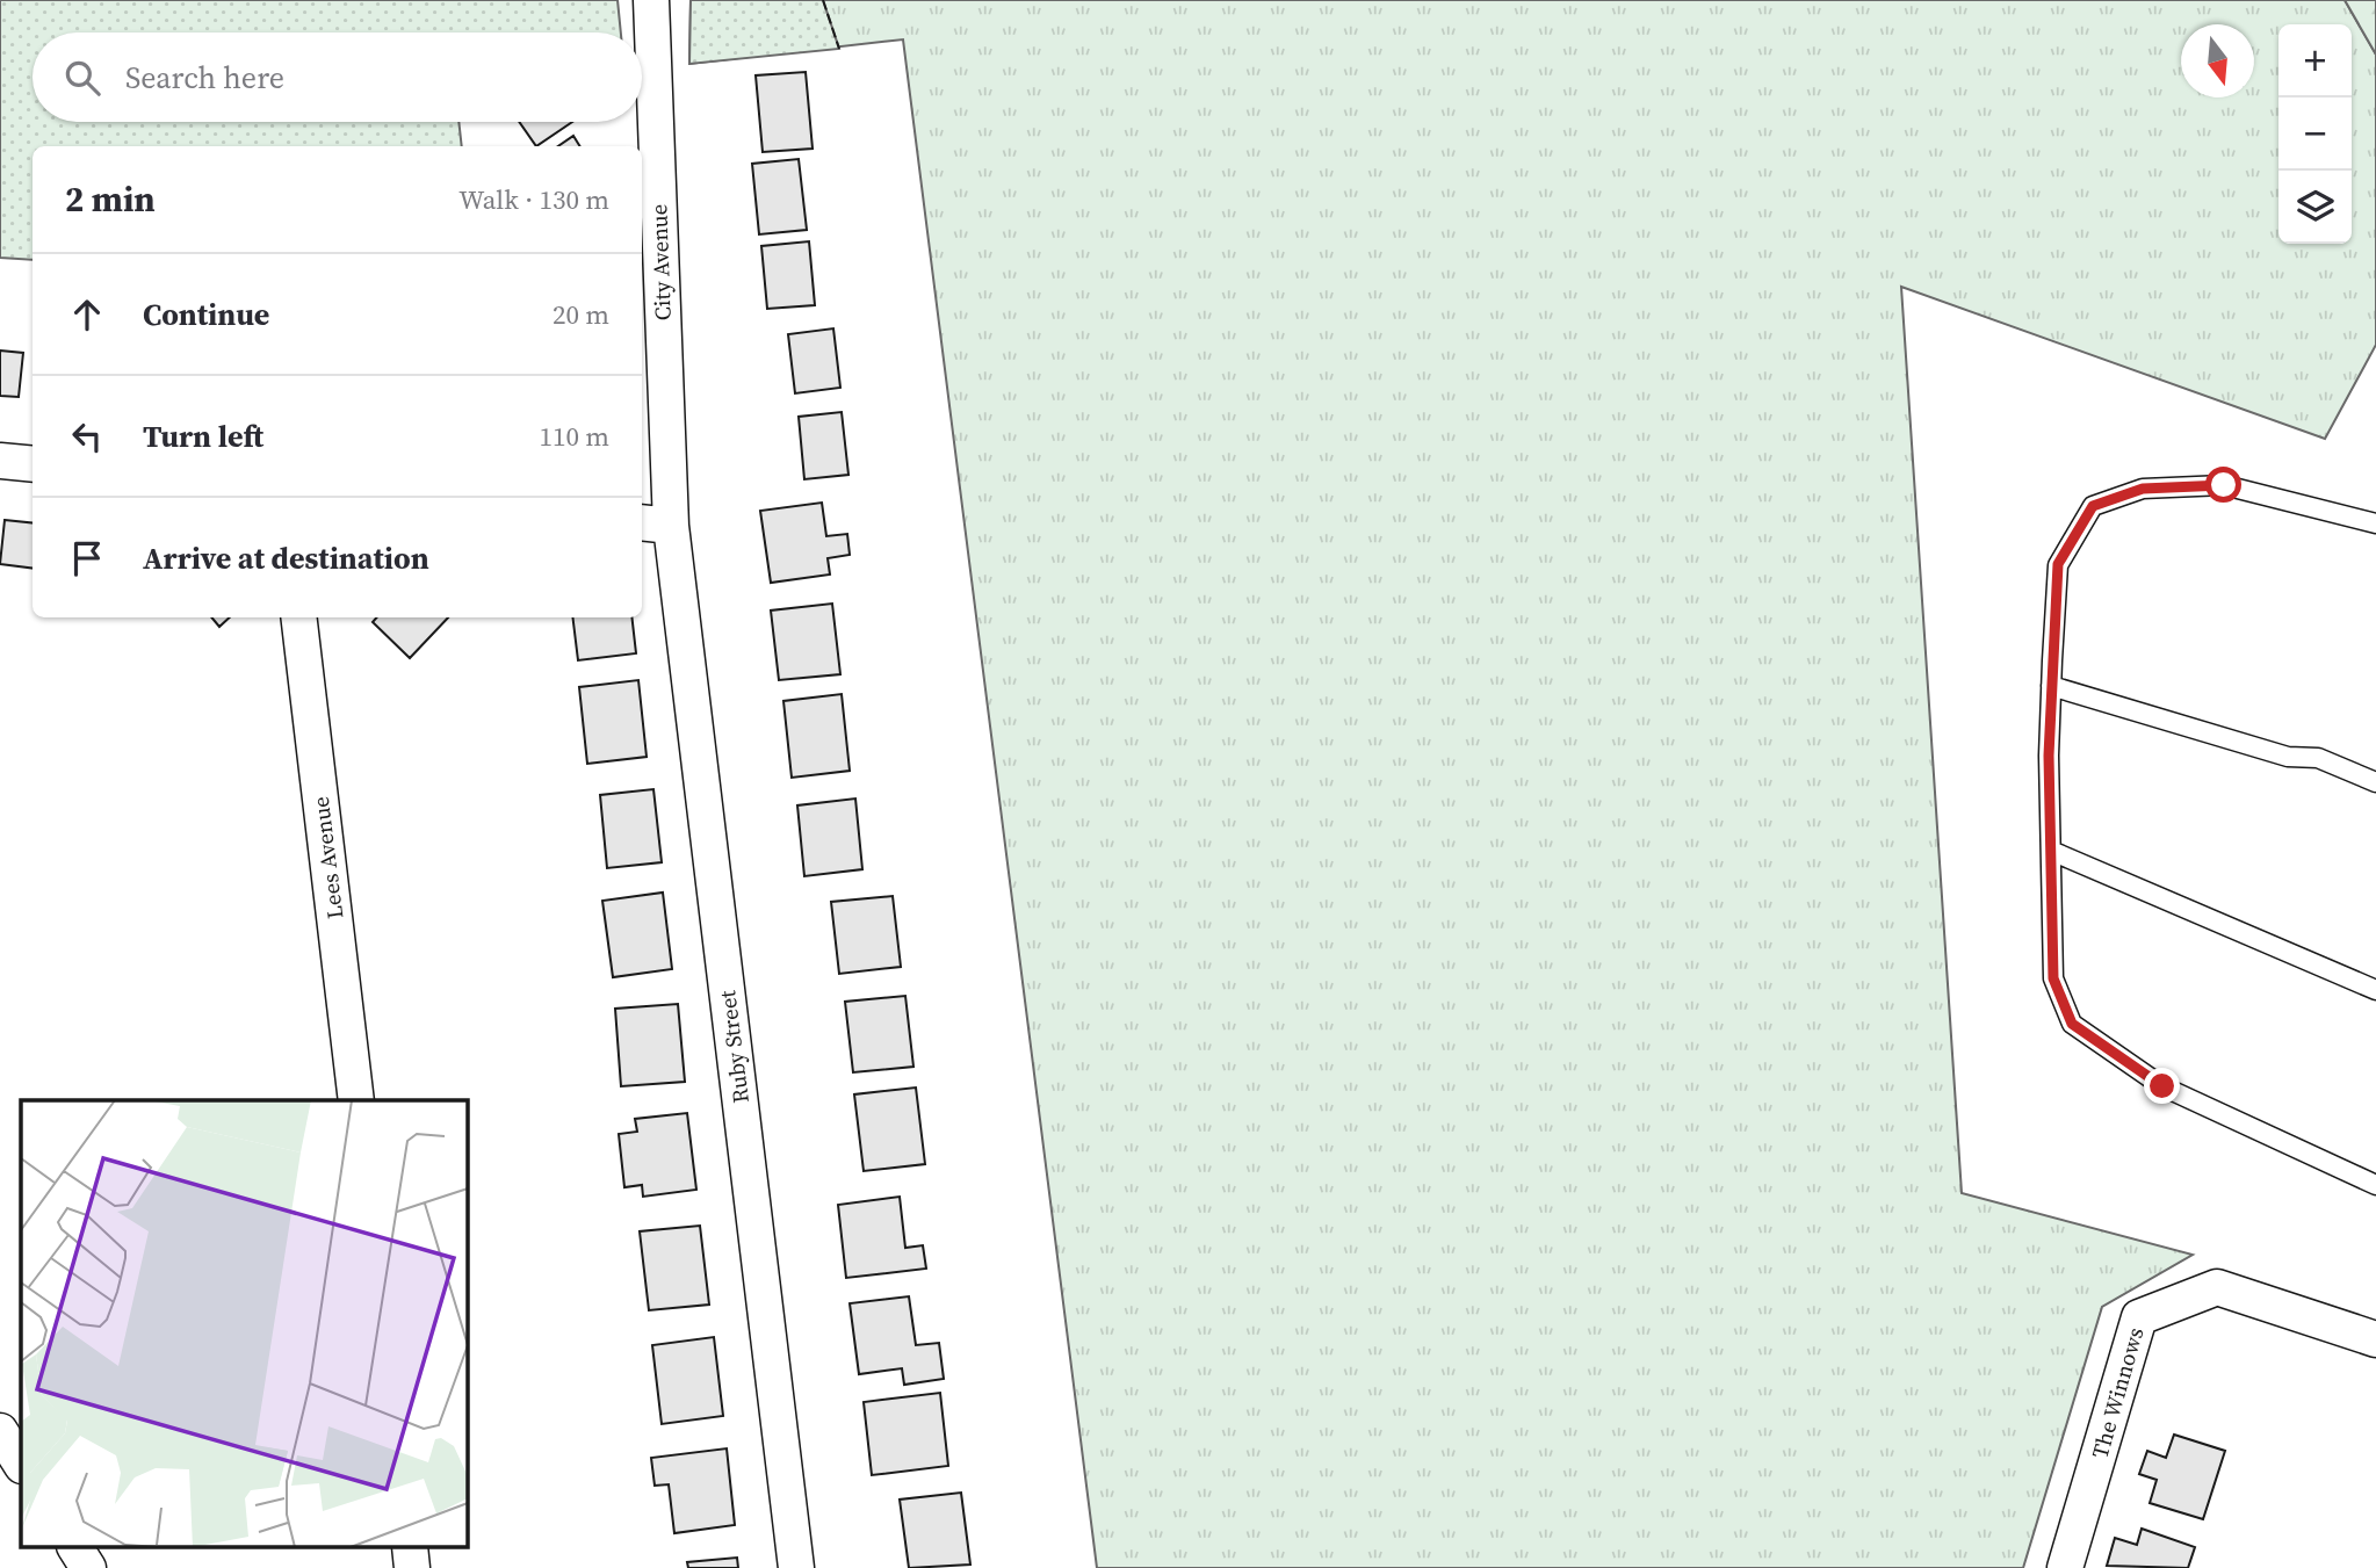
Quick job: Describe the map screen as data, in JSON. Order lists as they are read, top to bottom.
{
  "streets": {
    "street": [
      "City Avenue",
      "Lees Avenue",
      "Ruby Street",
      "The Winnows"
    ]
  },
  "crossings": [
    ["City Avenue", "Ruby Street"]
  ],
  "north": "bottom",
  "page": {
    "map_buttons": ["+", "−"],
    "search": "Search here",
    "heading": ["2 min", "Walk · 130 m"],
    "list": [
      ["Continue", "20 m"],
      ["Turn left", "110 m"],
      "Arrive at destination"
    ]
  }
}
